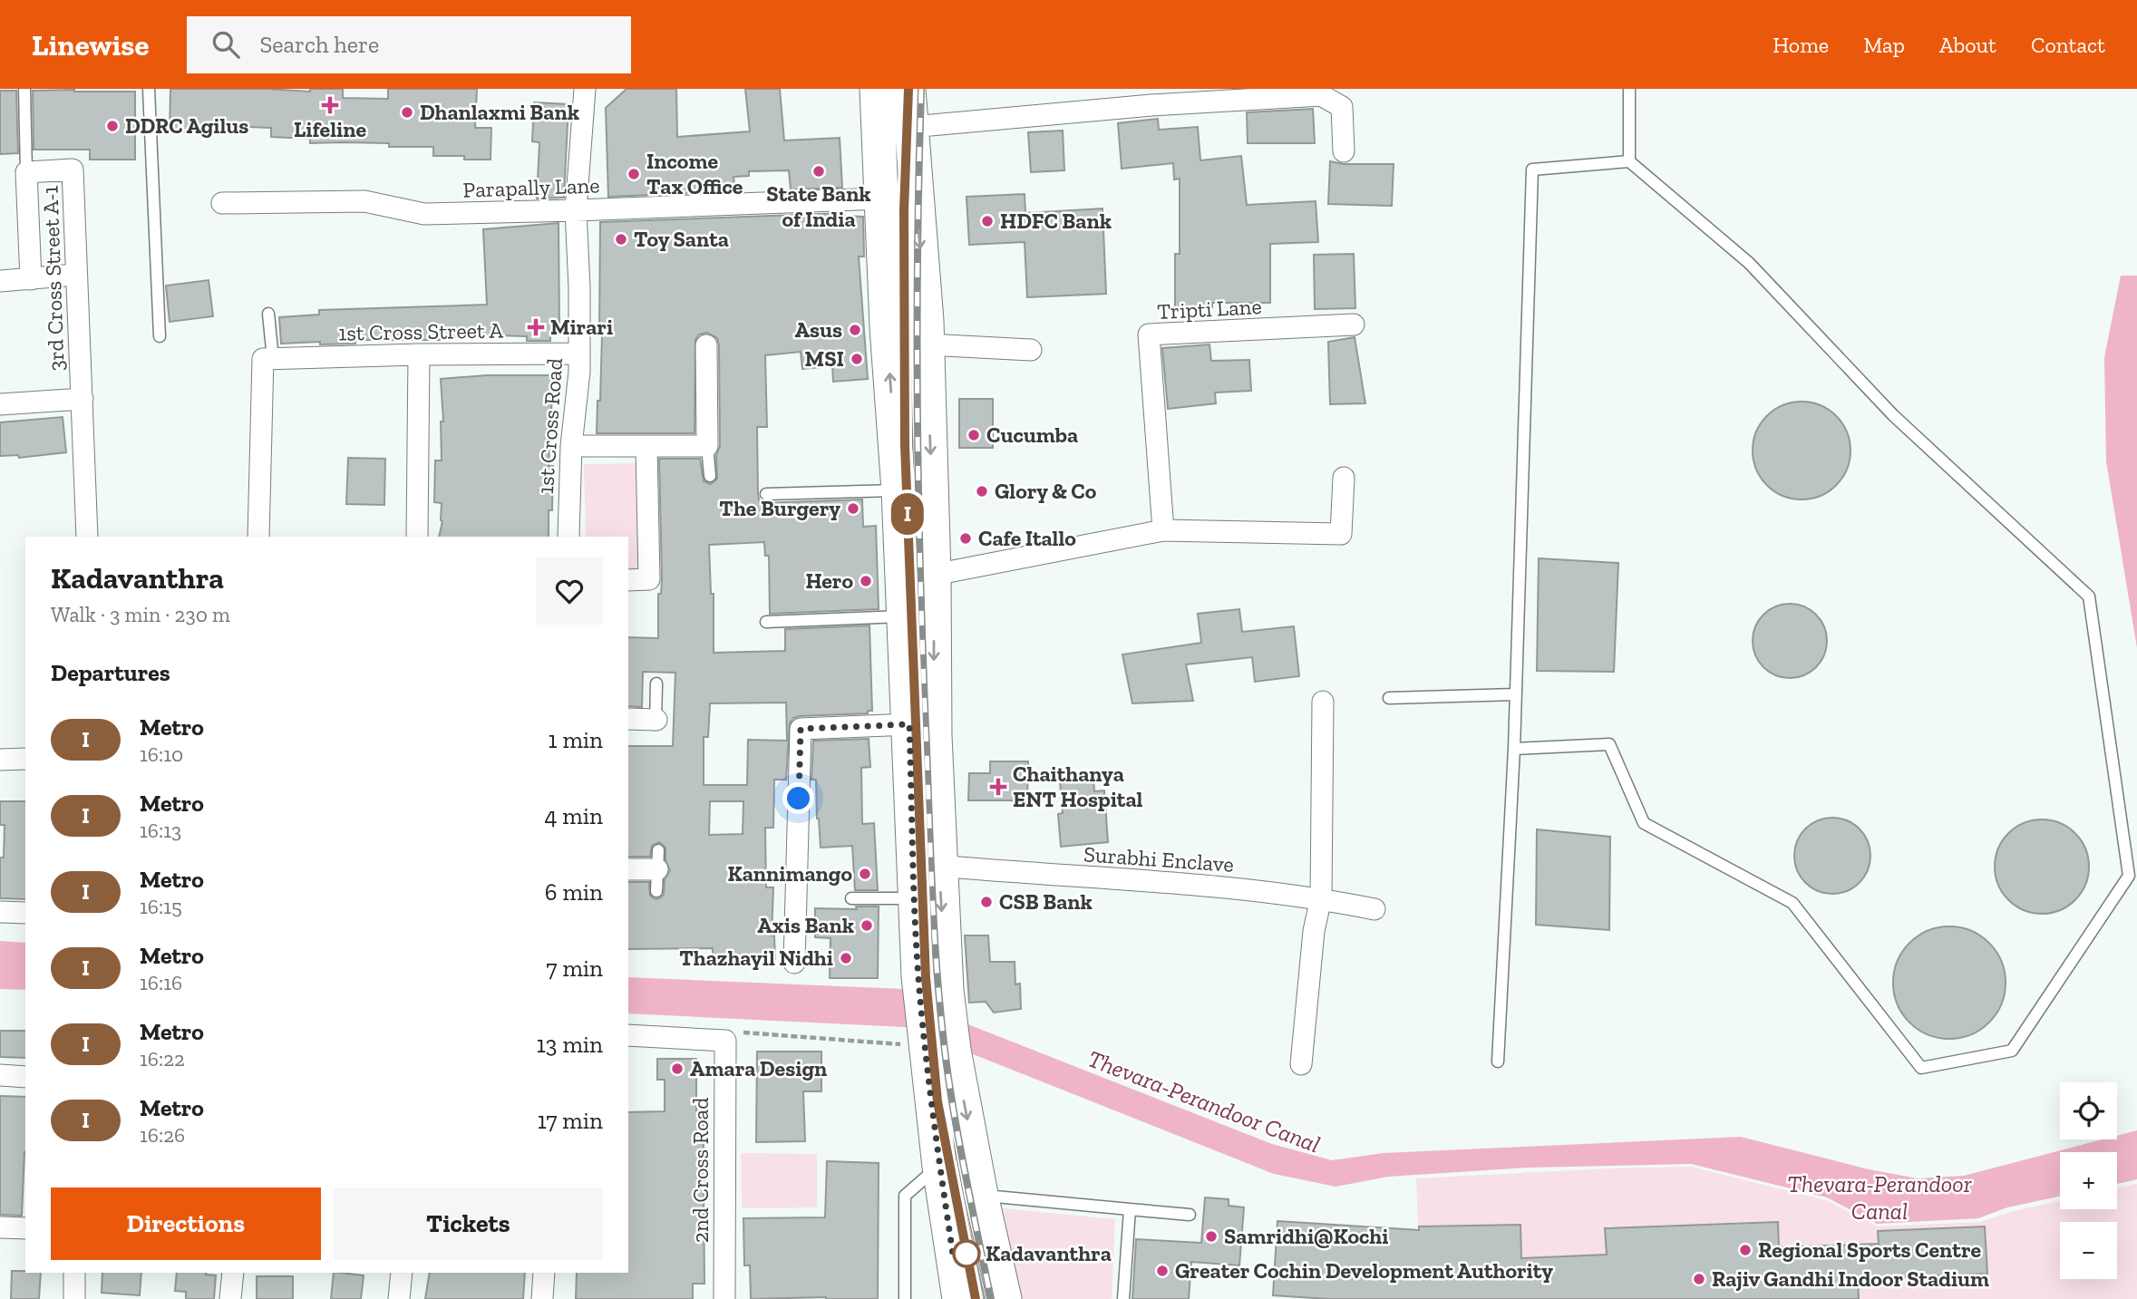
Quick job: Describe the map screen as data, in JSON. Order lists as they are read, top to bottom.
{
  "streets": {
    "street": [
      "Parapally Lane",
      "3rd Cross Street A-1",
      "Tripti Lane",
      "1st Cross Street A",
      "1st Cross Road",
      "Surabhi Enclave",
      "2nd Cross Road"
    ]
  },
  "crossings": [
    ["Parapally Lane", "1st Cross Road"],
    ["1st Cross Street A", "1st Cross Road"]
  ],
  "water": ["Thevara-Perandoor Canal"],
  "places": {
    "health": ["Lifeline", "Mirari", "Chaithanya ENT Hospital"],
    "other": [
      "Dhanlaxmi Bank",
      "DDRC Agilus",
      "State Bank of India",
      "Income Tax Office",
      "HDFC Bank",
      "Toy Santa",
      "Asus",
      "MSI",
      "Cucumba",
      "Glory & Co",
      "The Burgery",
      "Cafe Itallo",
      "Hero",
      "Kannimango",
      "CSB Bank",
      "Axis Bank",
      "Thazhayil Nidhi",
      "Amara Design",
      "Samridhi@Kochi",
      "Regional Sports Centre",
      "Kadavanthra",
      "Greater Cochin Development Authority",
      "Rajiv Gandhi Indoor Stadium"
    ]
  },
  "lines": ["metro line I"],
  "page": {
    "header": "Linewise",
    "search": "Search here",
    "nav": [
      "Home",
      "Map",
      "About",
      "Contact"
    ],
    "on_map": "I",
    "heading": [
      ["Kadavanthra", "Walk · 3 min · 230 m"],
      "Departures"
    ],
    "list": [
      {
        "mark": "I",
        "name": "Metro",
        "note": "16:10",
        "value": "1 min"
      },
      {
        "mark": "I",
        "name": "Metro",
        "note": "16:13",
        "value": "4 min"
      },
      {
        "mark": "I",
        "name": "Metro",
        "note": "16:15",
        "value": "6 min"
      },
      {
        "mark": "I",
        "name": "Metro",
        "note": "16:16",
        "value": "7 min"
      },
      {
        "mark": "I",
        "name": "Metro",
        "note": "16:22",
        "value": "13 min"
      },
      {
        "mark": "I",
        "name": "Metro",
        "note": "16:26",
        "value": "17 min"
      }
    ],
    "map_buttons": ["+", "−"],
    "buttons": ["Directions", "Tickets"]
  }
}
